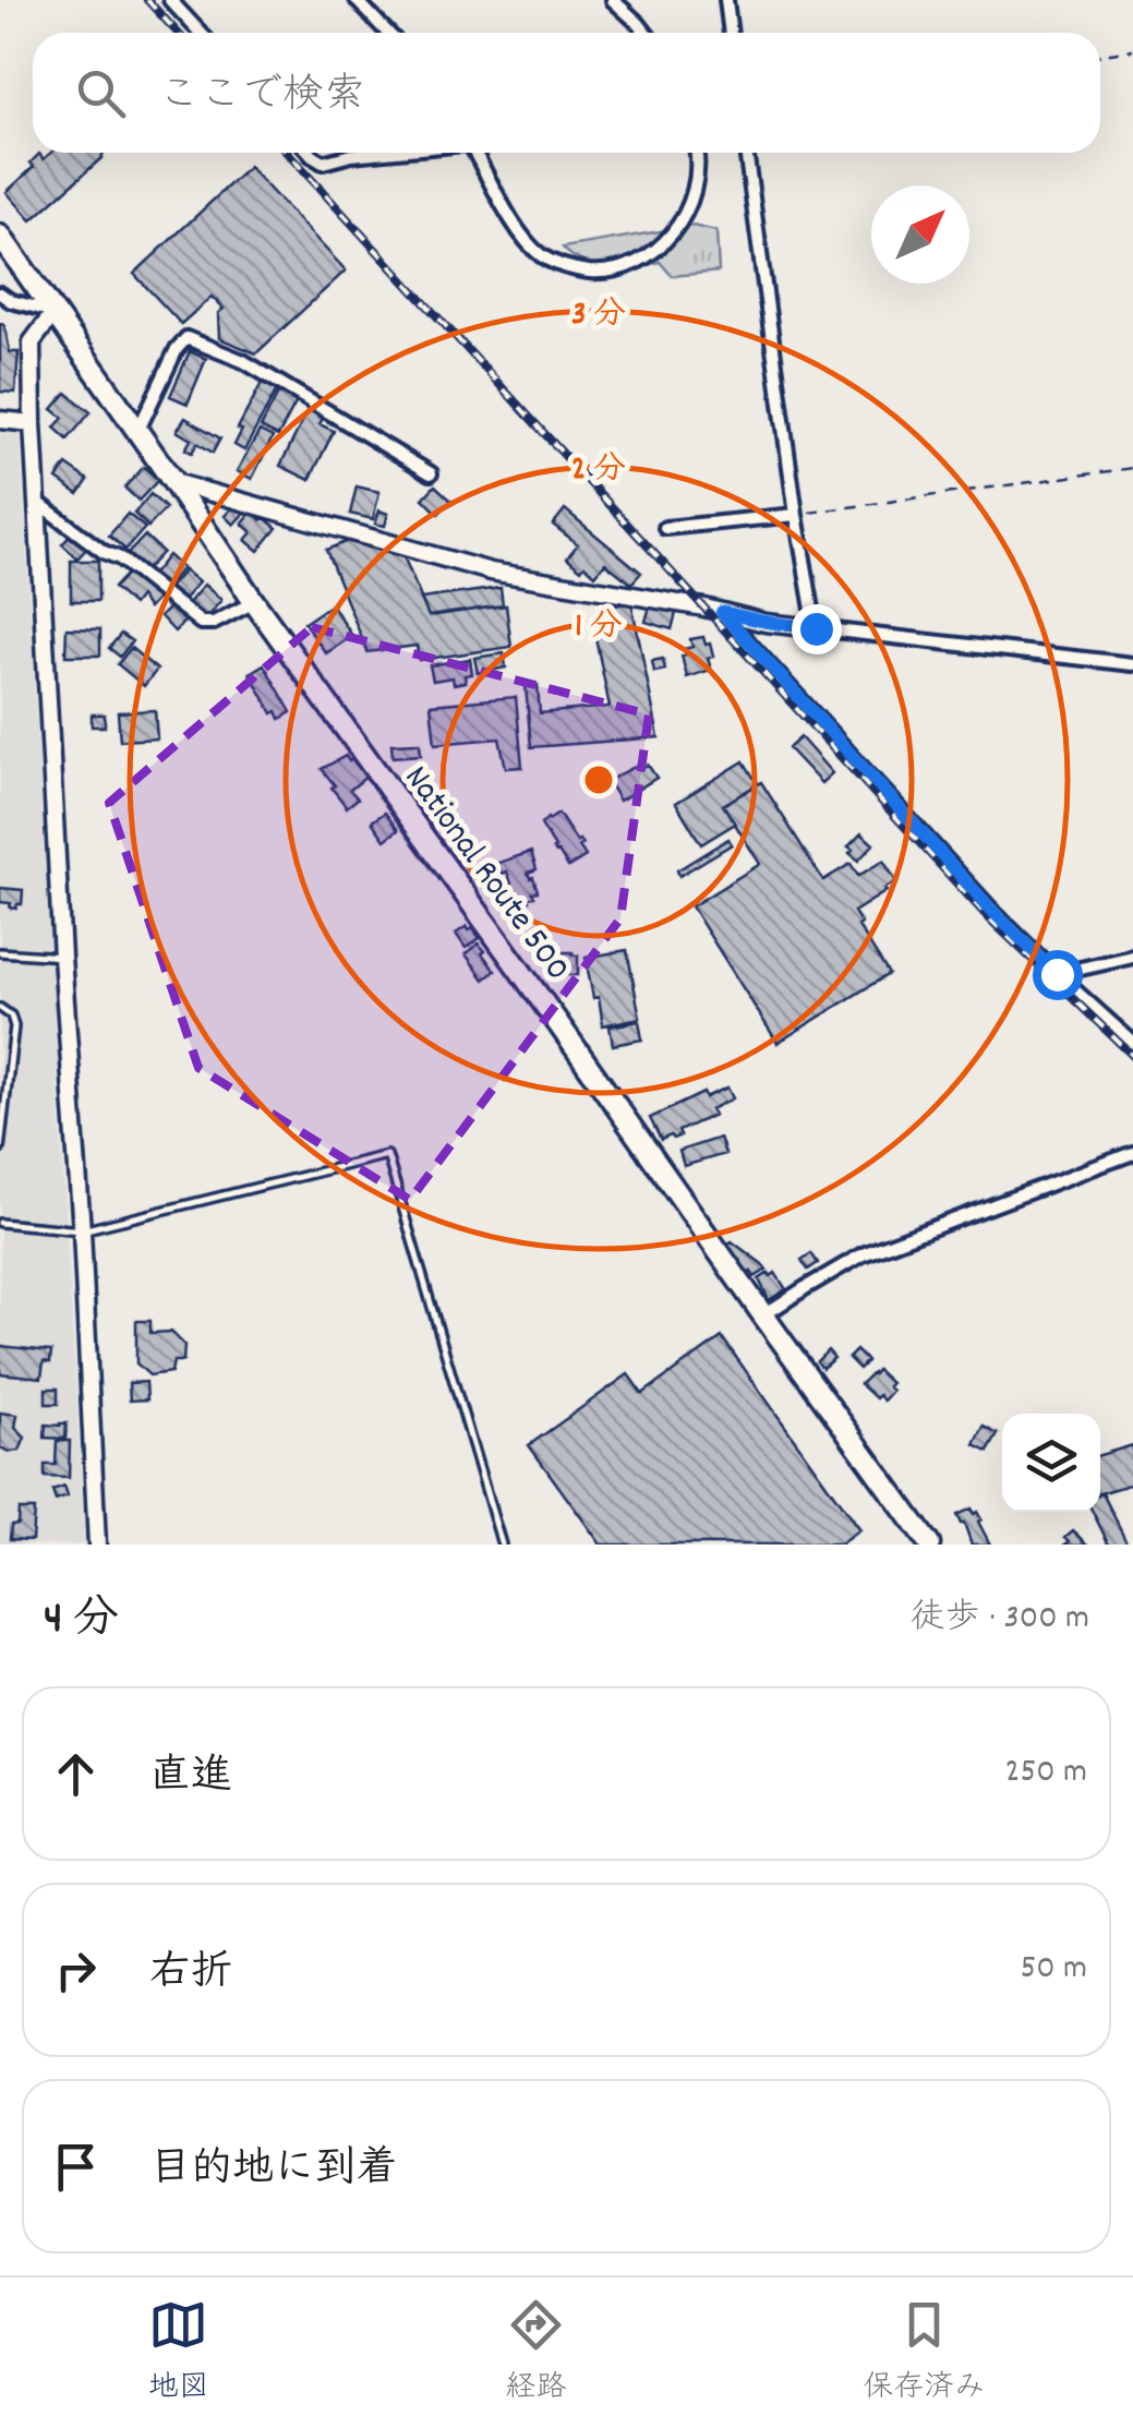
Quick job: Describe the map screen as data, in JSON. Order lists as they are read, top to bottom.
{
  "streets": {
    "highway": ["National Route 500"]
  },
  "north": "top right",
  "page": {
    "search": "ここで検索",
    "heading": ["4 分", "徒歩 · 300 m"],
    "list": [
      ["直進", "250 m"],
      ["右折", "50 m"],
      "目的地に到着"
    ],
    "nav": ["地図", "経路", "保存済み"]
  },
  "rings": ["3 分", "2 分", "1 分"]
}
